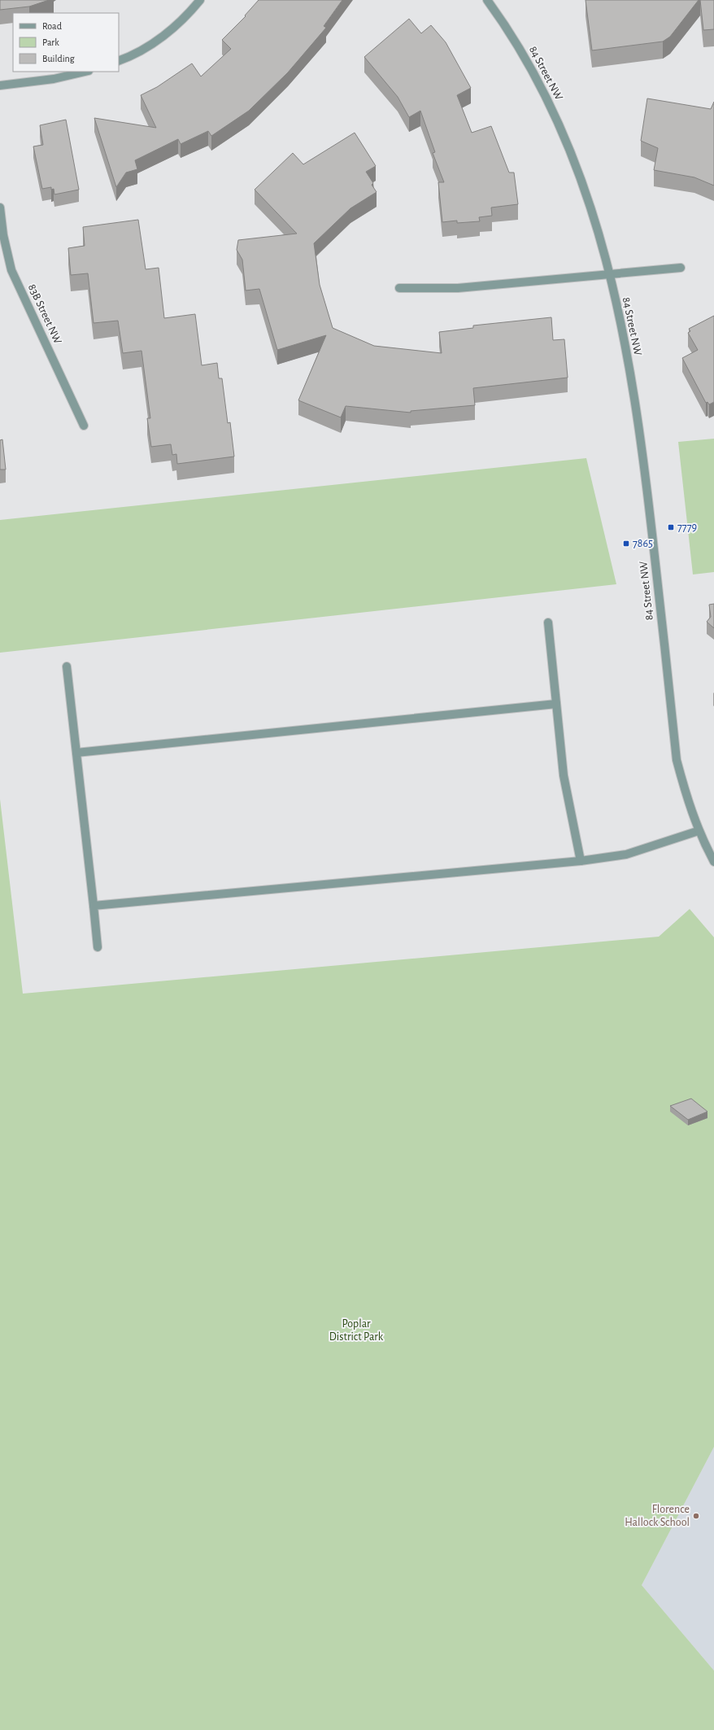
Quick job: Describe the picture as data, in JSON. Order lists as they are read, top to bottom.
{
  "streets": {
    "street": ["84 Street NW", "83B Street NW"]
  },
  "parks": ["Poplar District Park"],
  "places": {
    "transit": ["7779", "7865"],
    "other": ["Florence Hallock School"]
  },
  "legend": ["Road", "Park", "Building"]
}
